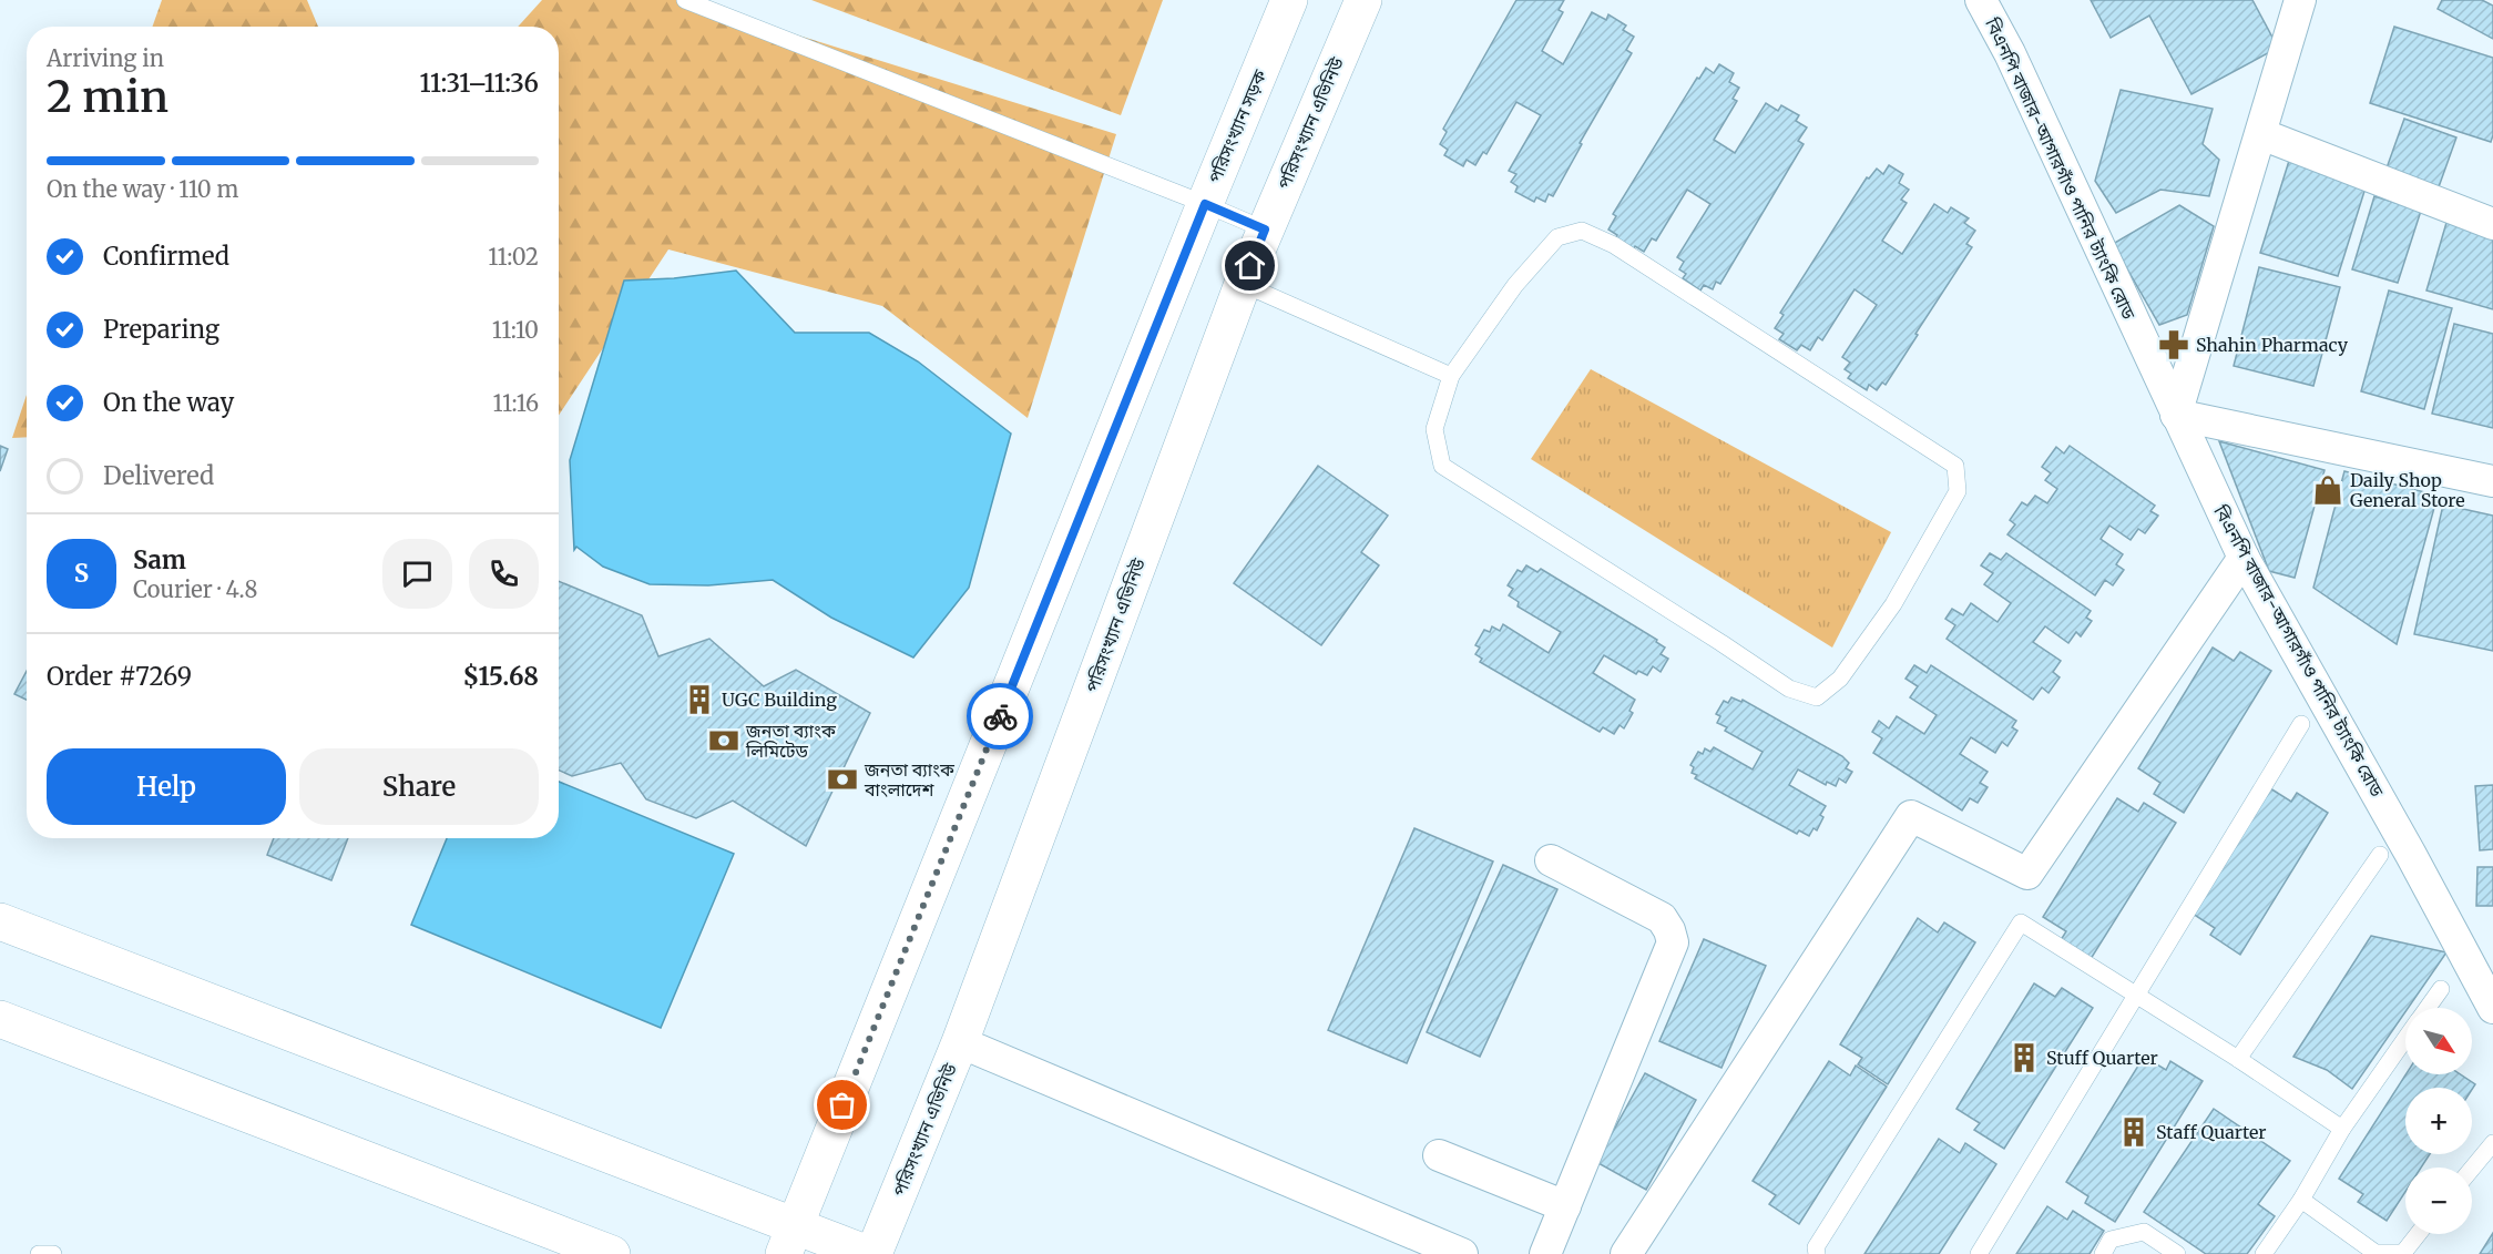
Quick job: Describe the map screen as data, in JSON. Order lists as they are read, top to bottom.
{
  "streets": {
    "street": ["পরিসংখ্যান এভিনিউ", "পরিসংখ্যান সড়ক", "বিএনপি বাজার-আগারগাঁও পানির ট্যাংকি রোড"]
  },
  "places": {
    "pharmacy": ["Shahin Pharmacy"],
    "shop": ["Daily Shop General Store"],
    "building": ["UGC Building", "Stuff Quarter", "Staff Quarter"],
    "bank": ["জনতা ব্যাংক লিমিটেড", "জনতা ব্যাংক বাংলাদেশ"]
  },
  "north": "bottom right",
  "page": {
    "heading": ["2 min", "Arriving in", "11:31–11:36"],
    "panel": [
      "Sam",
      "Courier · 4.8",
      "Order #7269",
      "$15.68"
    ],
    "bar": "On the way · 110 m",
    "list": [
      ["Confirmed", "11:02"],
      ["Preparing", "11:10"],
      ["On the way", "11:16"],
      "Delivered"
    ],
    "round": "S",
    "buttons": ["Help", "Share"],
    "map_buttons": ["+", "−"]
  }
}
